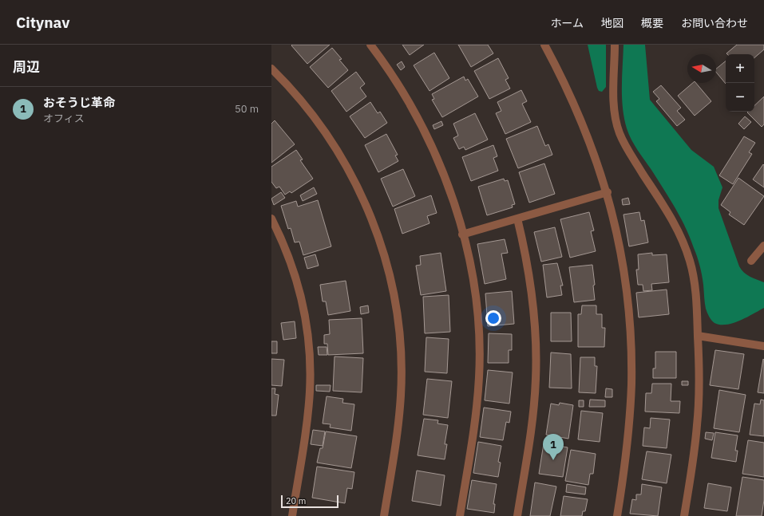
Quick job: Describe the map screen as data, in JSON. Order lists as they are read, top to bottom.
{
  "scale_bar": "20 m",
  "north": "left",
  "page": {
    "header": "Citynav",
    "nav": [
      "ホーム",
      "地図",
      "概要",
      "お問い合わせ"
    ],
    "heading": "周辺",
    "map_buttons": ["+", "−"],
    "list": [
      {
        "mark": "1",
        "name": "おそうじ革命",
        "note": "オフィス",
        "value": "50 m"
      }
    ],
    "pins": "1",
    "scale": "20 m"
  }
}
